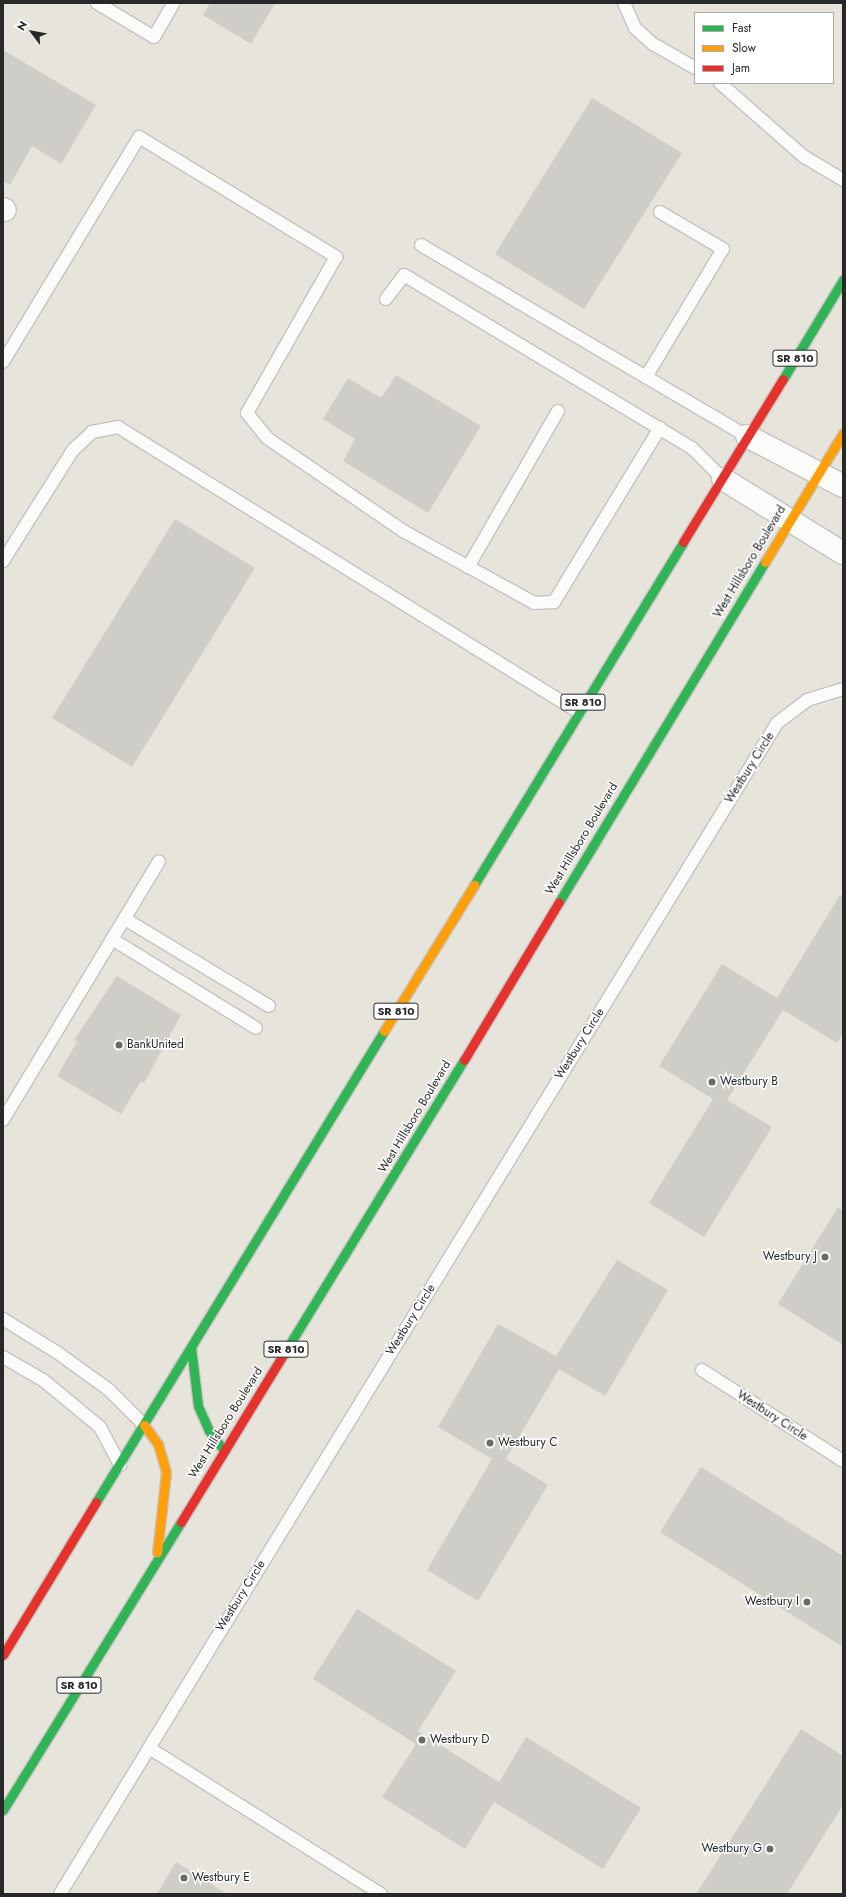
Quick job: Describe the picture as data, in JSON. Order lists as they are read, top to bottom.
{
  "streets": {
    "main road": ["SR 810", "West Hillsboro Boulevard"],
    "lane": ["Westbury Circle"]
  },
  "places": [
    "BankUnited",
    "Westbury B",
    "Westbury J",
    "Westbury C",
    "Westbury I",
    "Westbury D",
    "Westbury G",
    "Westbury E"
  ],
  "legend": ["Fast", "Slow", "Jam"],
  "north": "top left"
}
